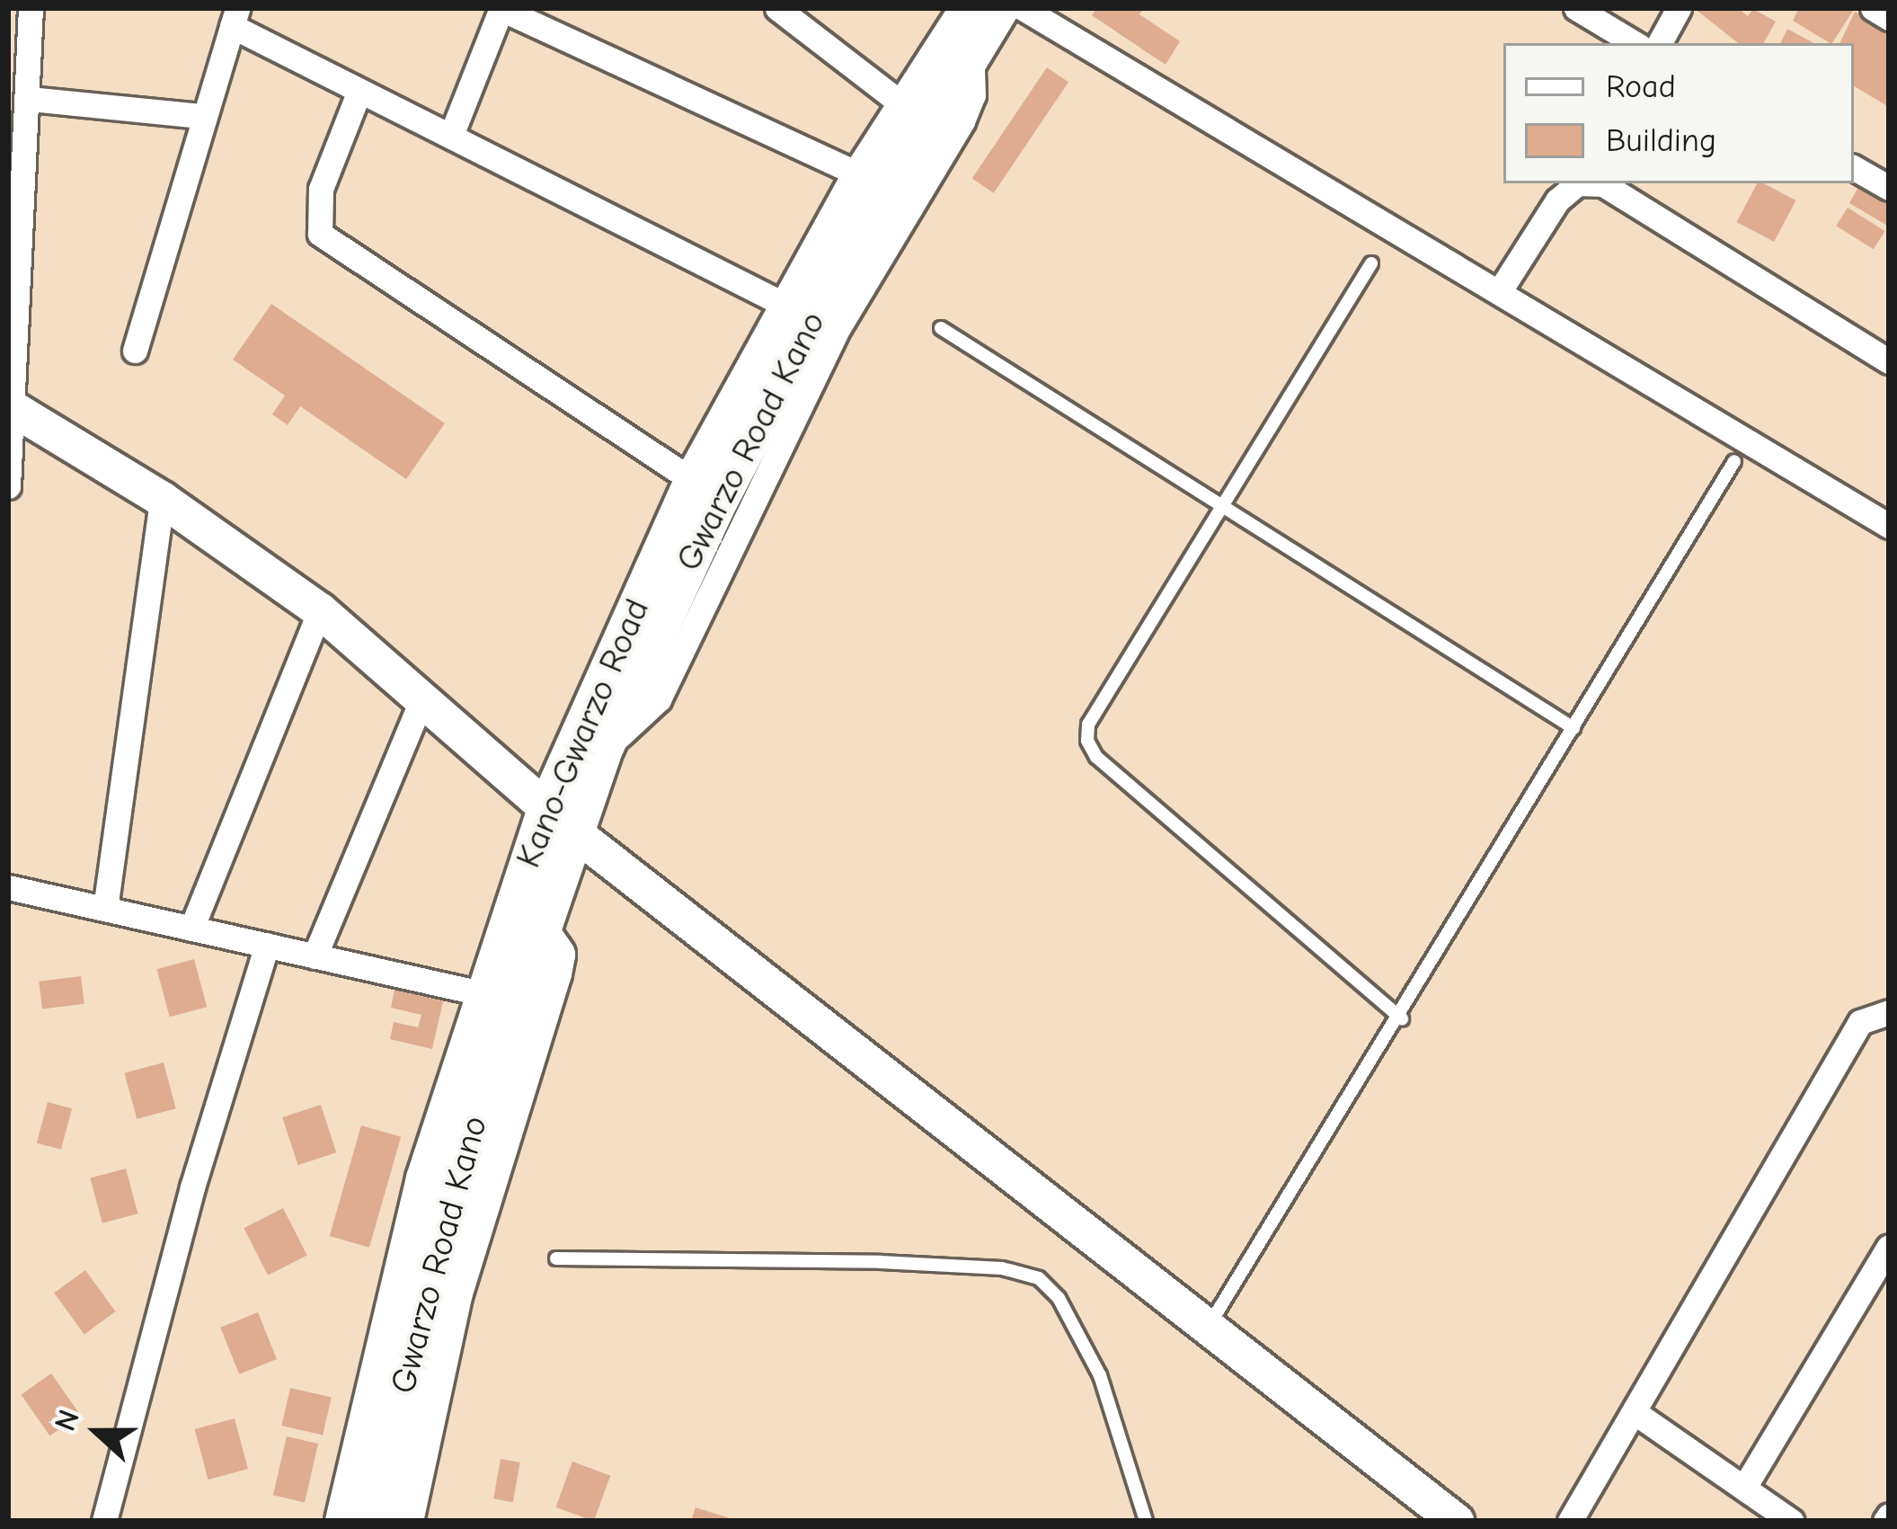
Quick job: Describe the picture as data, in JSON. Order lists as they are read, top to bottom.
{
  "streets": {
    "main road": ["Gwarzo Road Kano", "Kano-Gwarzo Road"]
  },
  "crossings": [
    ["Gwarzo Road Kano", "Kano-Gwarzo Road"]
  ],
  "legend": ["Road", "Building"],
  "north": "left"
}
